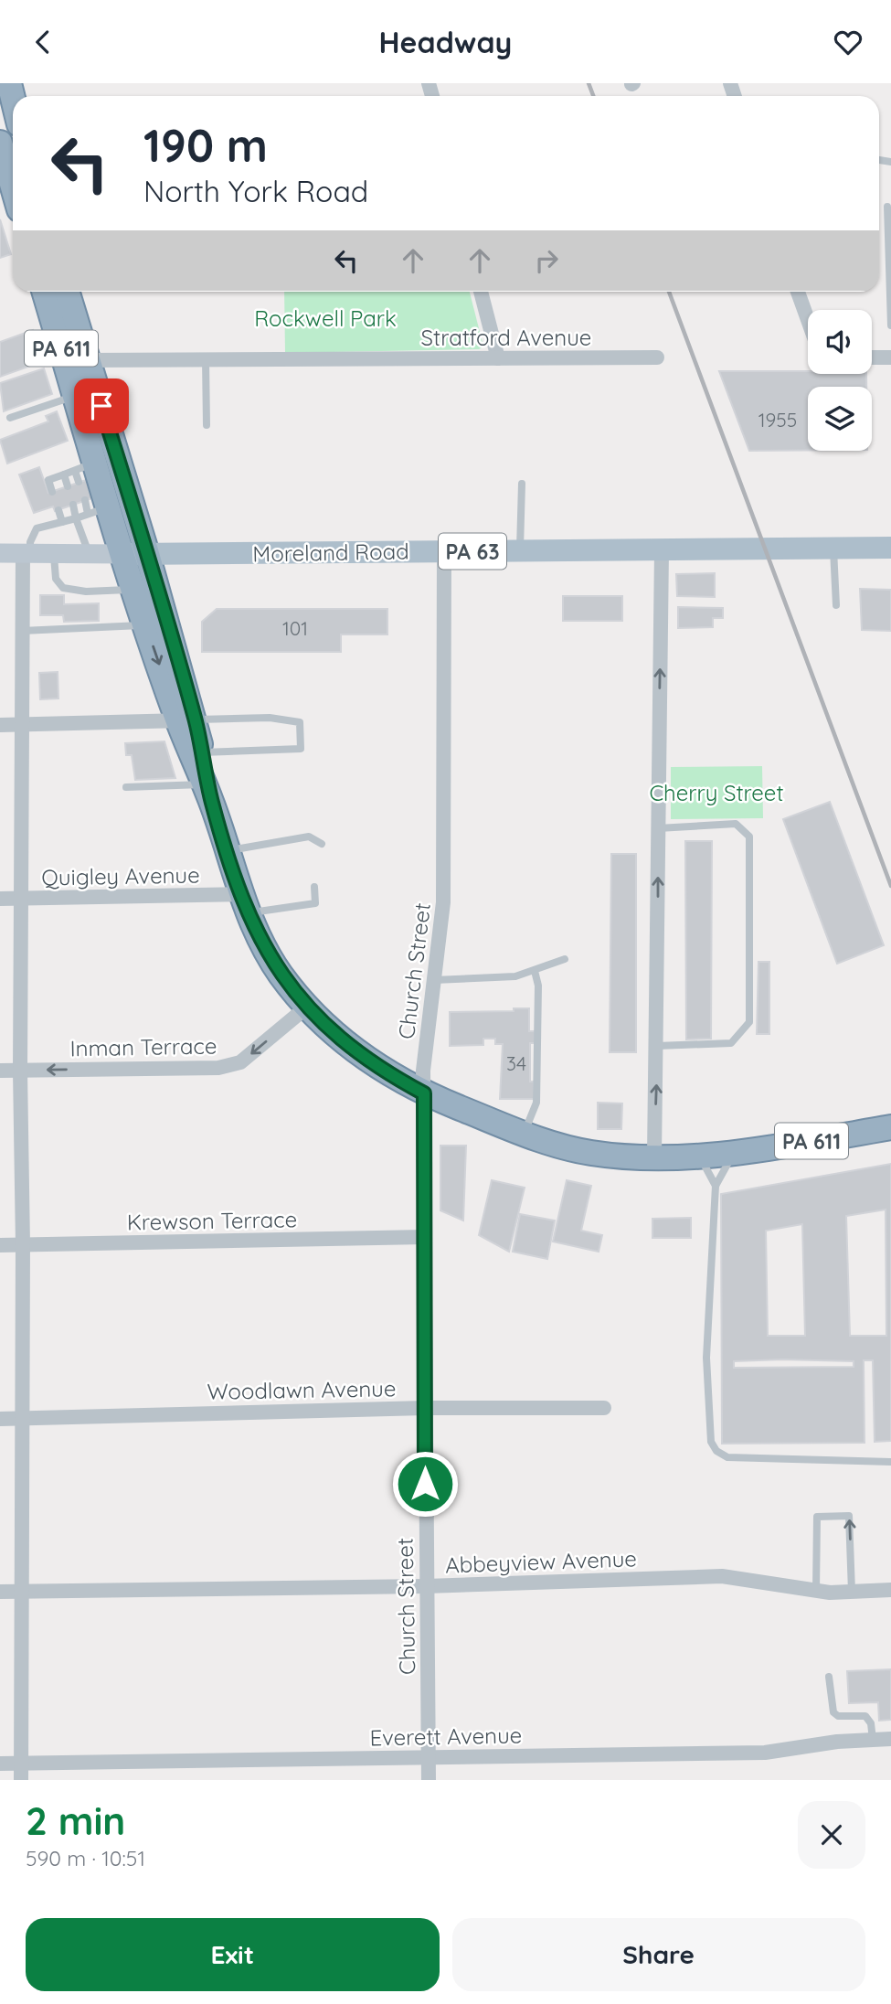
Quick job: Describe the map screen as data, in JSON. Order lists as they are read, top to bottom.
{
  "streets": {
    "highway": ["PA 611"],
    "main road": ["PA 63", "Moreland Road"],
    "street": [
      "Stratford Avenue",
      "Quigley Avenue",
      "Church Street",
      "Inman Terrace",
      "Krewson Terrace",
      "Woodlawn Avenue",
      "Abbeyview Avenue",
      "Everett Avenue"
    ]
  },
  "crossings": [
    ["Stratford Avenue", "PA 611"],
    ["PA 611", "Moreland Road"],
    ["PA 611", "Quigley Avenue"],
    ["PA 611", "Church Street"],
    ["PA 611", "Inman Terrace"],
    ["Moreland Road", "Church Street"],
    ["Church Street", "Krewson Terrace"],
    ["Church Street", "Woodlawn Avenue"],
    ["Church Street", "Abbeyview Avenue"],
    ["Church Street", "Everett Avenue"]
  ],
  "one_way": ["Inman Terrace"],
  "parks": ["Rockwell Park", "Cherry Street"],
  "house_numbers": ["1955", "101", "34"],
  "page": {
    "header": "Headway",
    "turn": ["190 m", "North York Road"],
    "heading": ["2 min", "590 m · 10:51"],
    "buttons": ["Exit", "Share"]
  }
}
